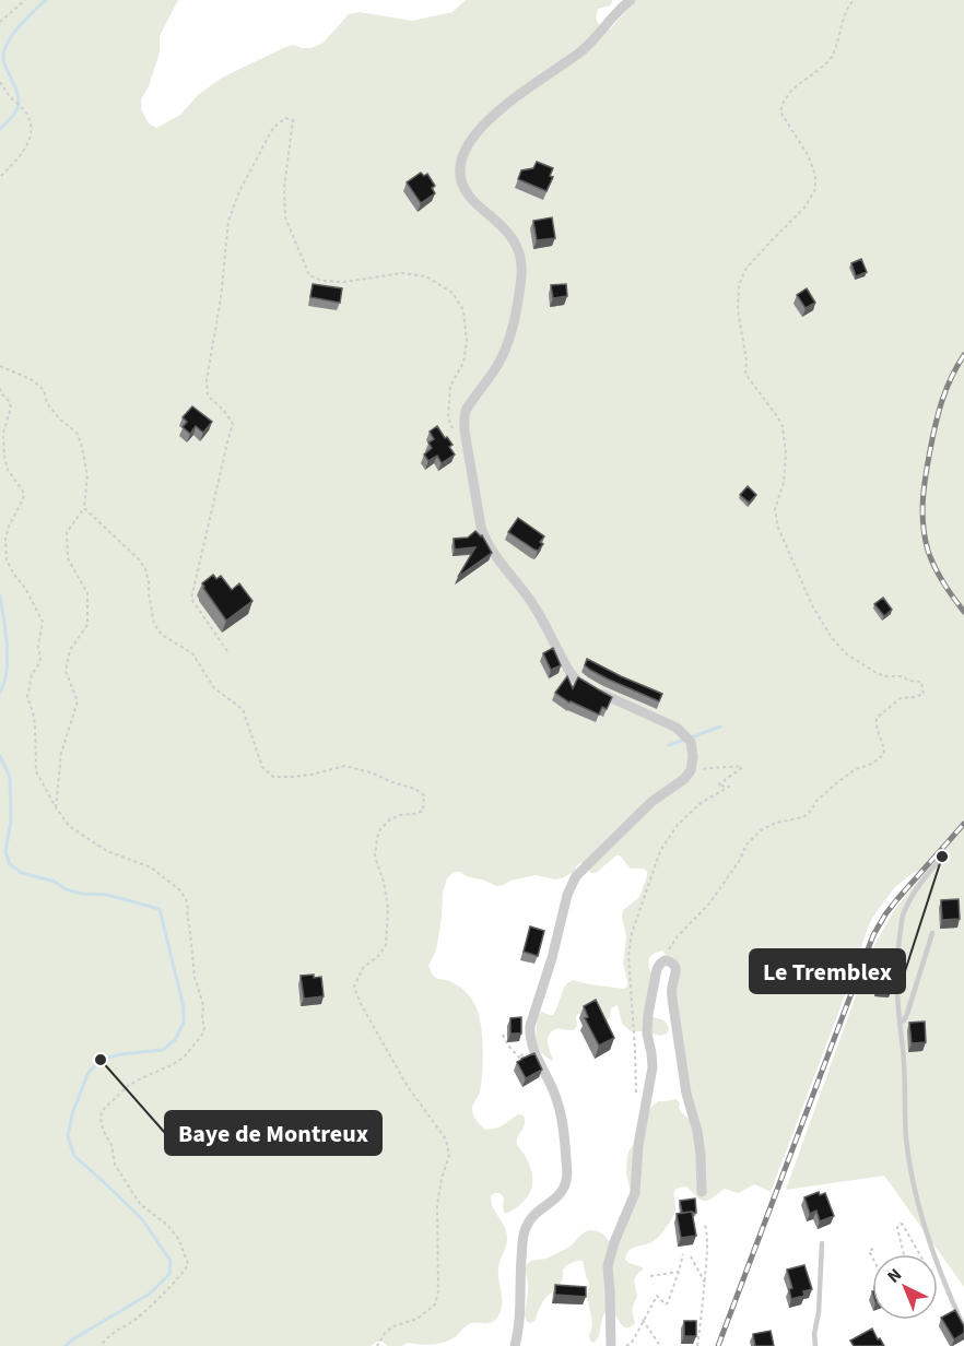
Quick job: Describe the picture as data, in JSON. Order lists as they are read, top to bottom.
{
  "places": ["Le Tremblex", "Baye de Montreux"],
  "north": "top left"
}
